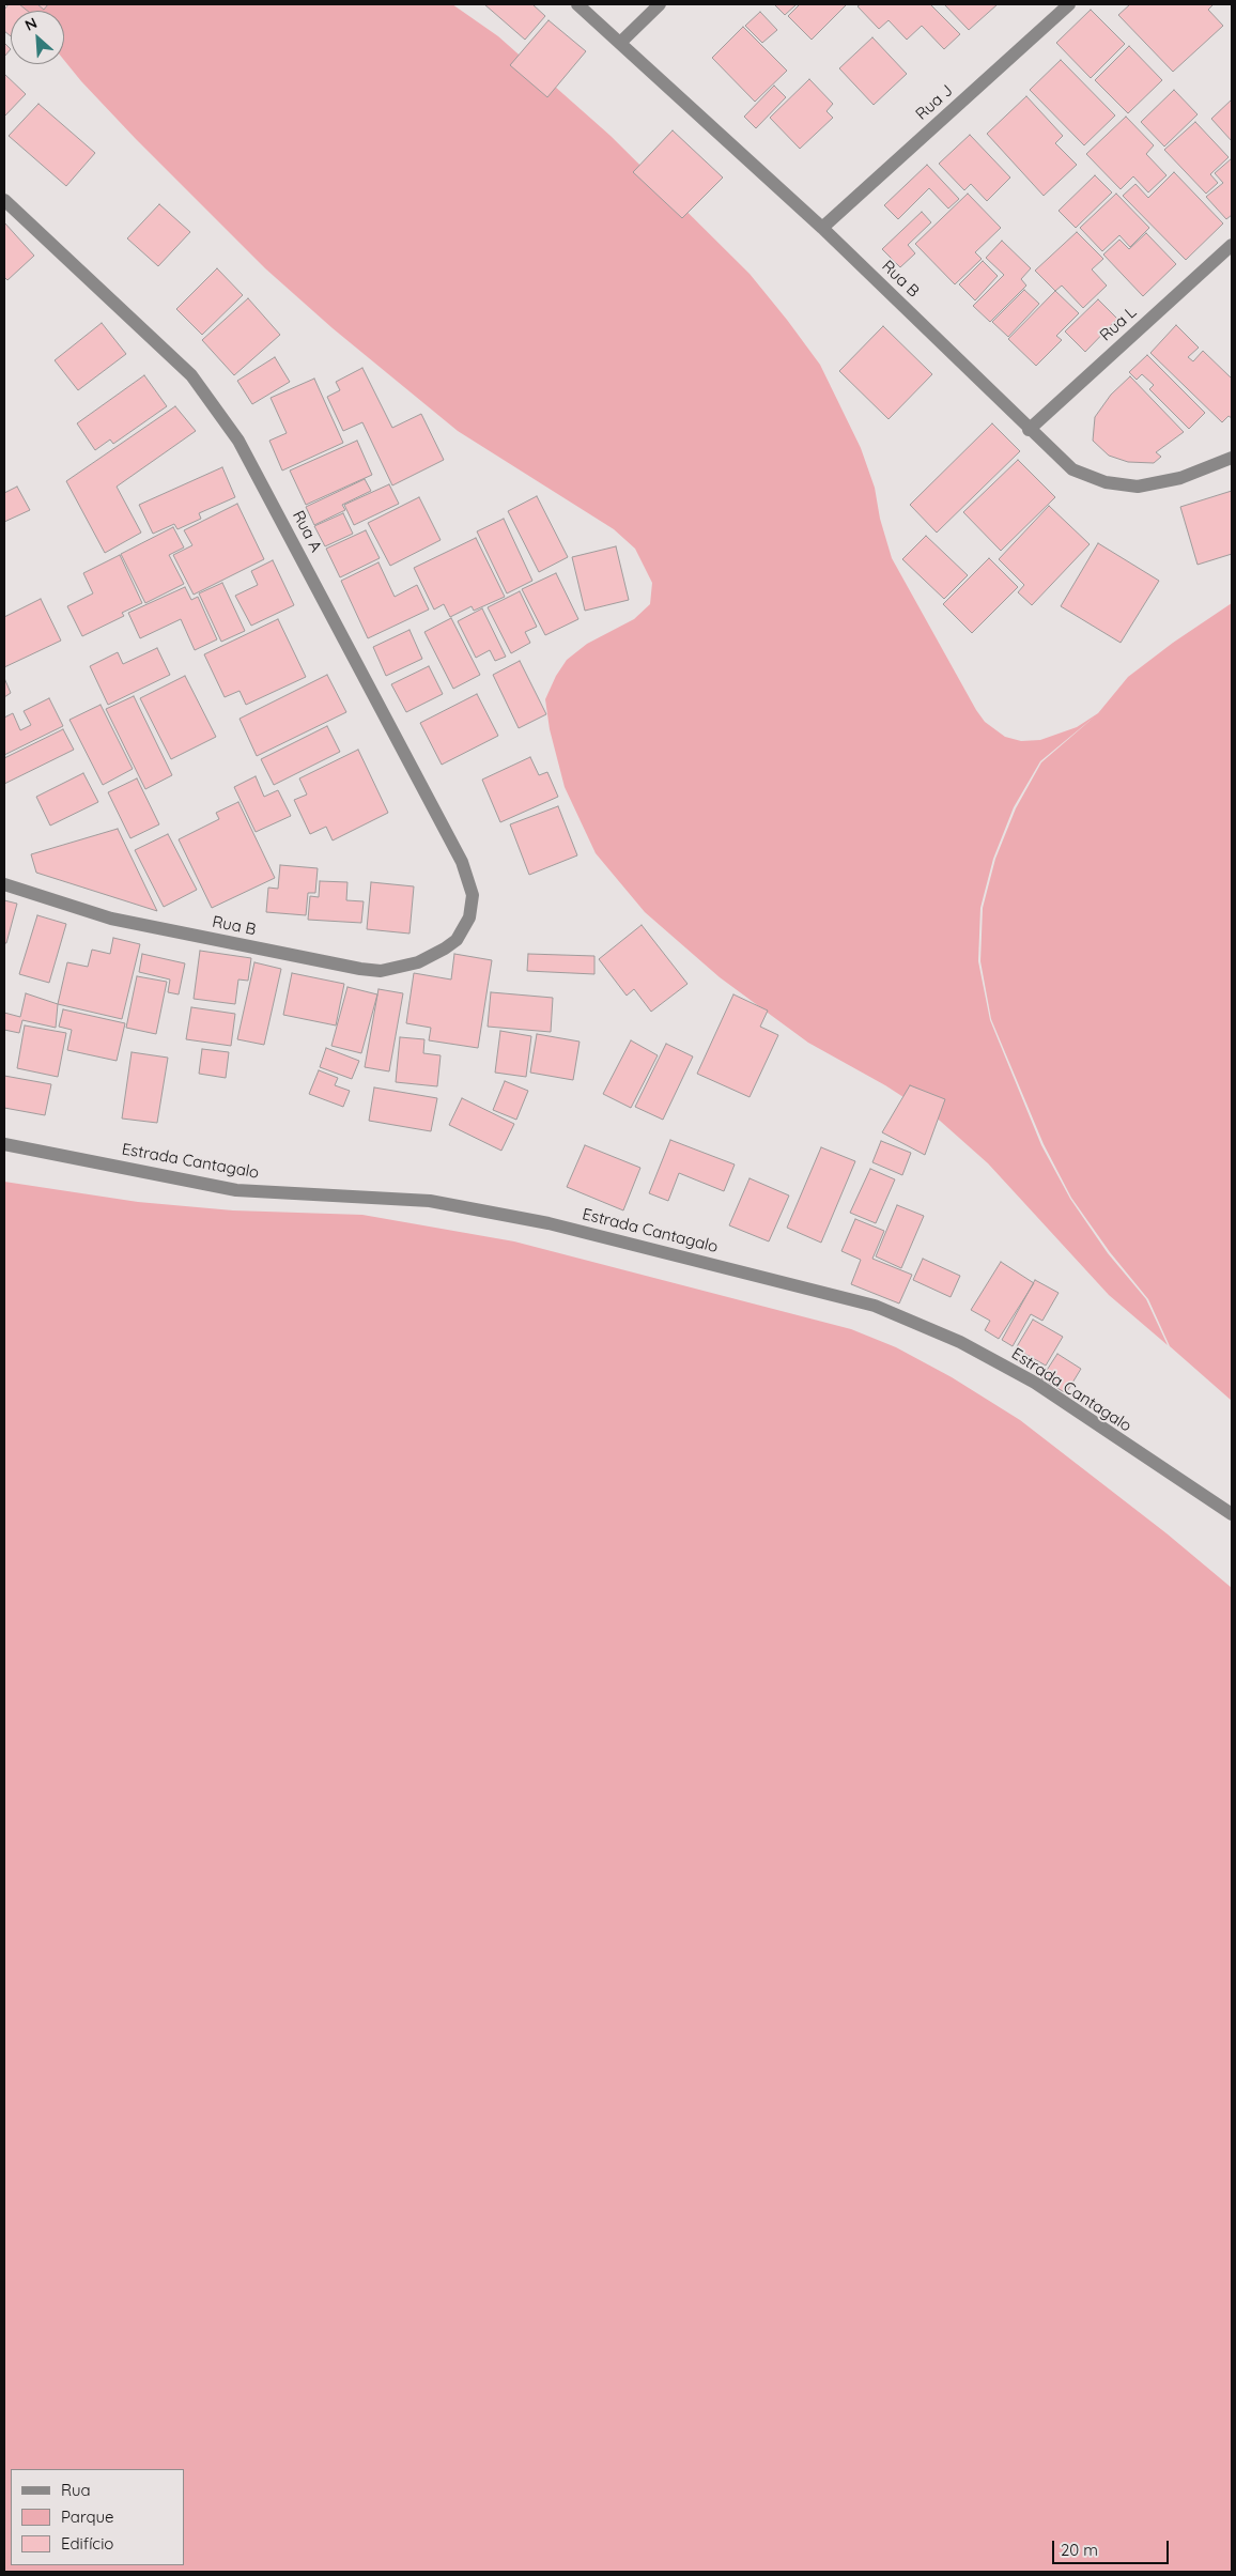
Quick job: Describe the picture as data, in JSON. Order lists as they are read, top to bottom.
{
  "streets": {
    "street": [
      "Rua J",
      "Rua B",
      "Rua L",
      "Rua A",
      "Estrada Cantagalo"
    ]
  },
  "crossings": [
    ["Rua J", "Rua B"],
    ["Rua B", "Rua L"],
    ["Rua B", "Rua A"]
  ],
  "legend": ["Rua", "Parque", "Edifício"],
  "scale_bar": "20 m",
  "north": "top left"
}
